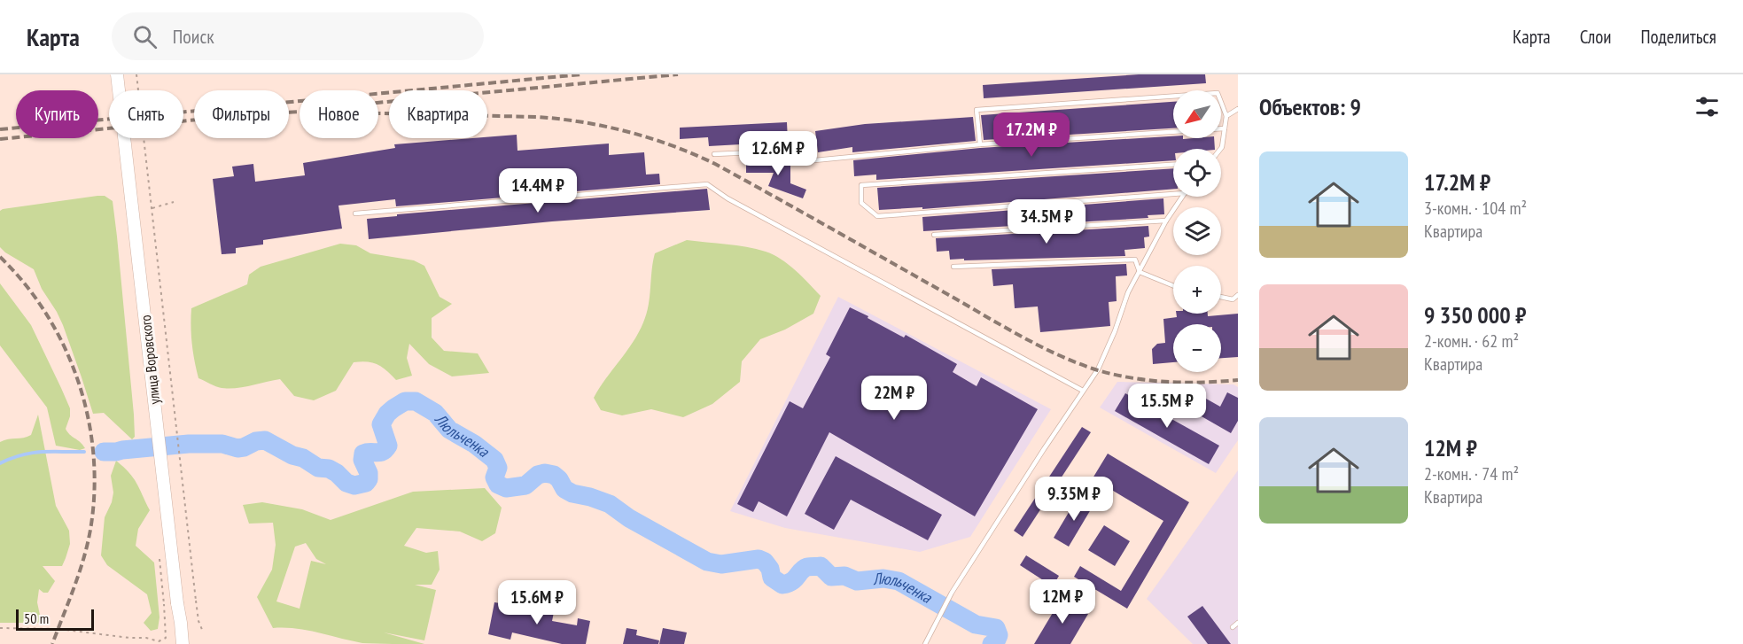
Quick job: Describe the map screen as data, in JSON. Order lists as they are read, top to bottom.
{
  "streets": {
    "main road": ["улица Воровского"]
  },
  "water": ["Люльченка"],
  "scale_bar": "50 m",
  "north": "bottom left",
  "page": {
    "header": "Карта",
    "search": "Поиск",
    "nav": ["Карта", "Слои", "Поделиться"],
    "heading": "Объектов: 9",
    "map_buttons": ["+", "−"],
    "chip": [
      "Купить",
      "Снять",
      "Фильтры",
      "Новое",
      "Квартира"
    ],
    "price": [
      "17.2M ₽",
      "12.6M ₽",
      "14.4M ₽",
      "34.5M ₽",
      "22M ₽",
      "15.5M ₽",
      "9.35M ₽",
      "12M ₽",
      "15.6M ₽"
    ],
    "list": [
      {
        "name": "17.2M ₽",
        "note": "3-комн. · 104 m² · Квартира"
      },
      {
        "name": "9 350 000 ₽",
        "note": "2-комн. · 62 m² · Квартира"
      },
      {
        "name": "12M ₽",
        "note": "2-комн. · 74 m² · Квартира"
      }
    ],
    "scale": "50 m"
  }
}
